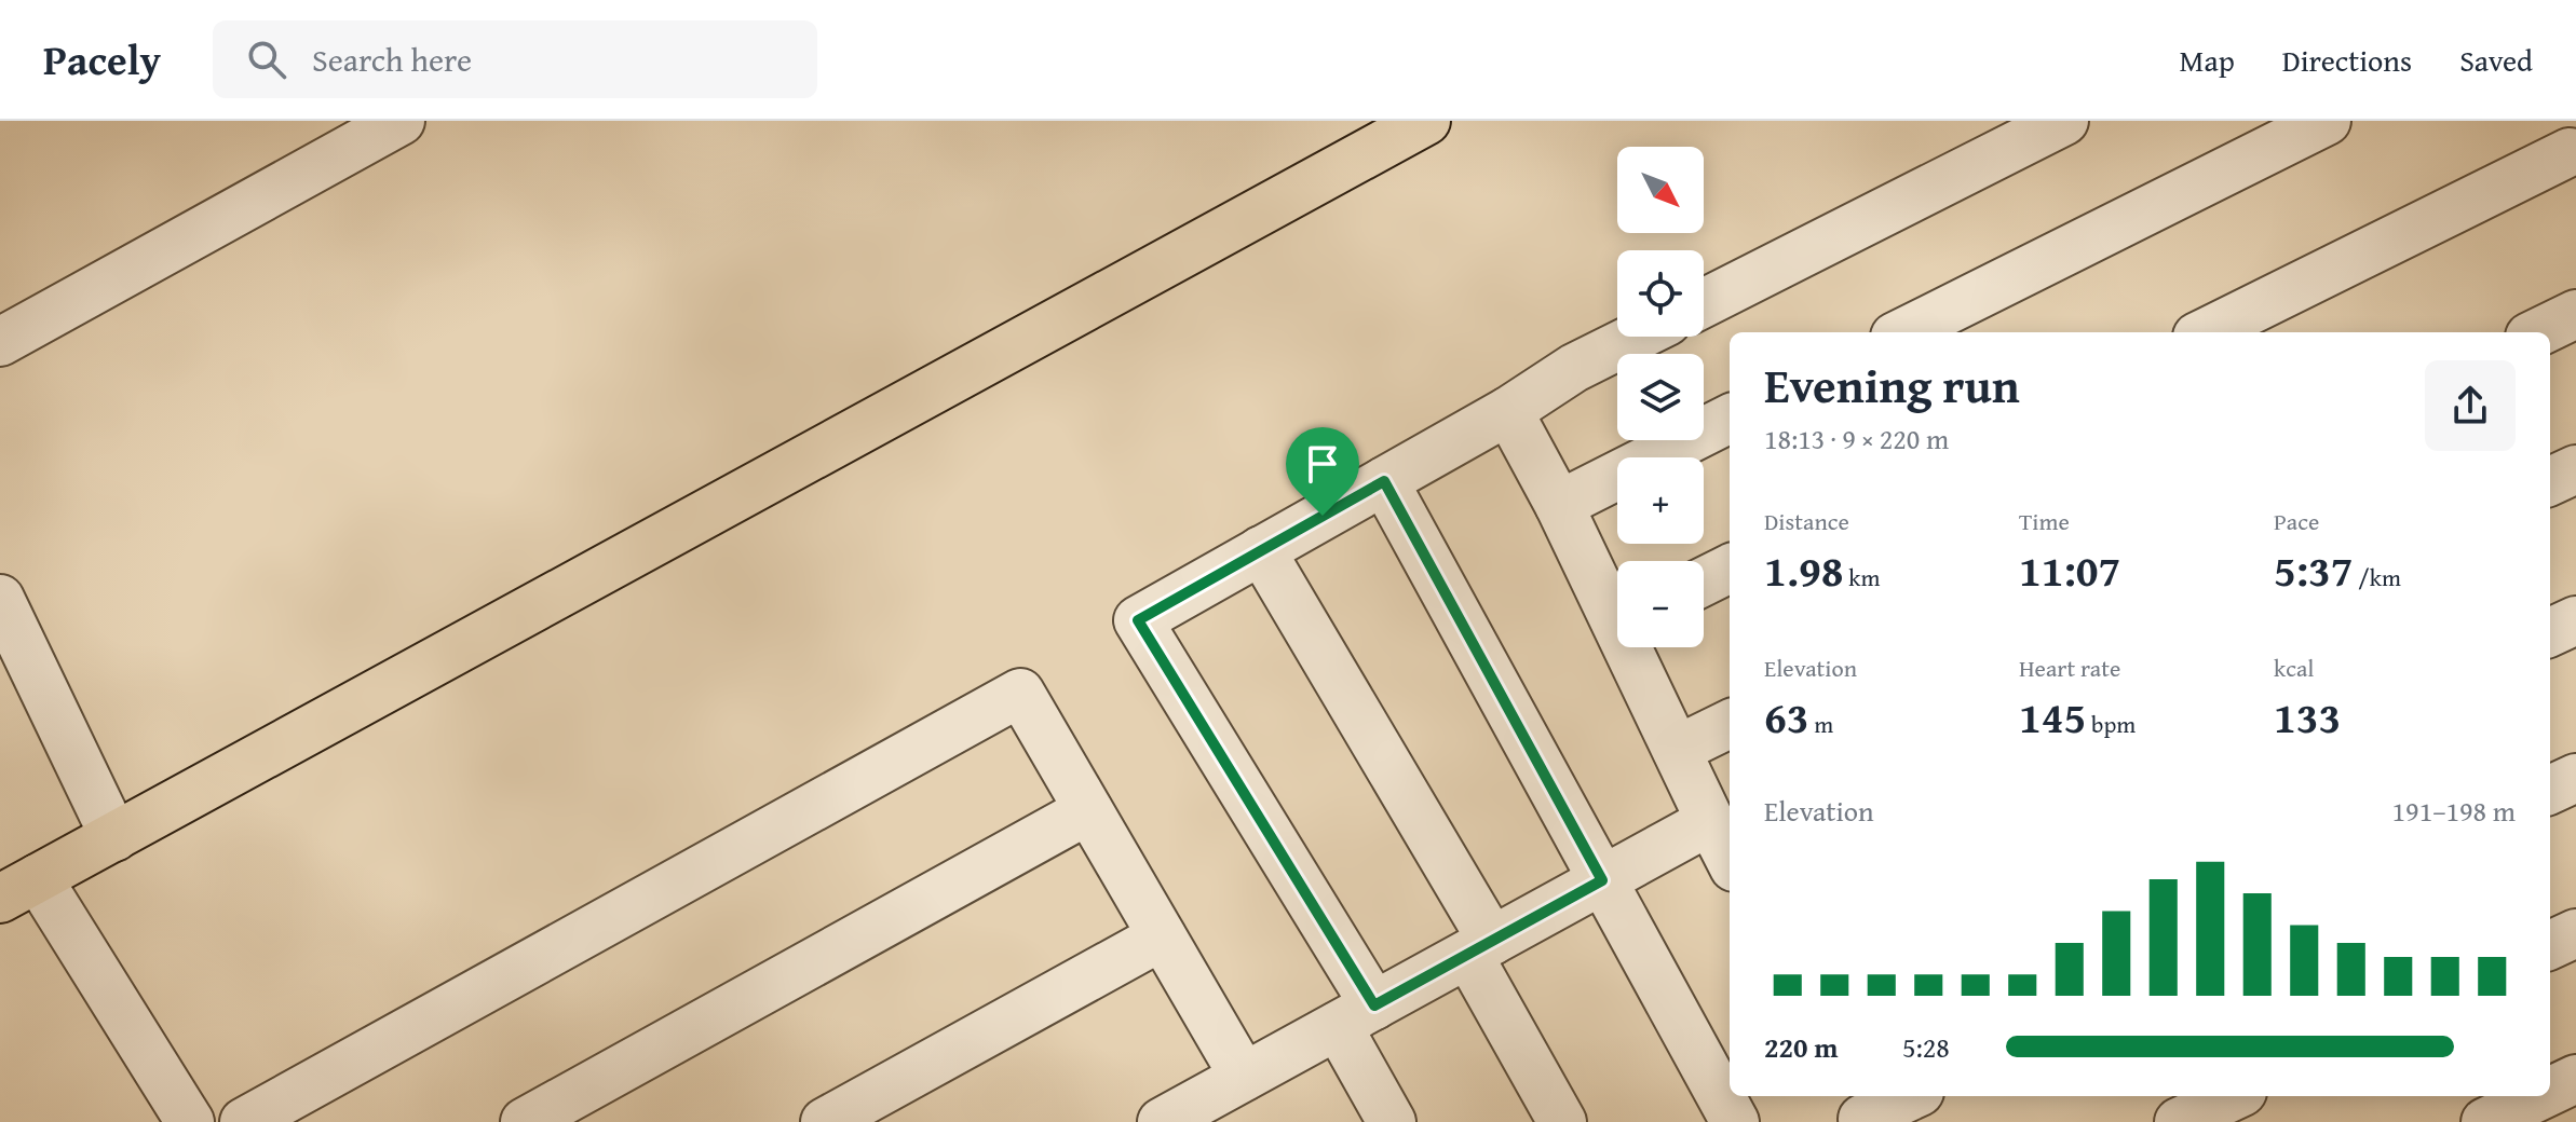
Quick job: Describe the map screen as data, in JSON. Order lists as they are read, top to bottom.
{
  "north": "bottom right",
  "page": {
    "header": "Pacely",
    "search": "Search here",
    "nav": ["Map", "Directions", "Saved"],
    "map_buttons": ["+", "−"],
    "heading": ["Evening run", "18:13 · 9 × 220 m"],
    "stats": [
      ["Distance", "1.98 km"],
      ["Time", "11:07"],
      ["Pace", "5:37 /km"],
      ["Elevation", "63 m"],
      ["Heart rate", "145 bpm"],
      ["kcal", "133"]
    ],
    "chart": ["Elevation", "191–198 m"],
    "list": [
      {
        "name": "220 m",
        "note": "5:28"
      }
    ]
  }
}
